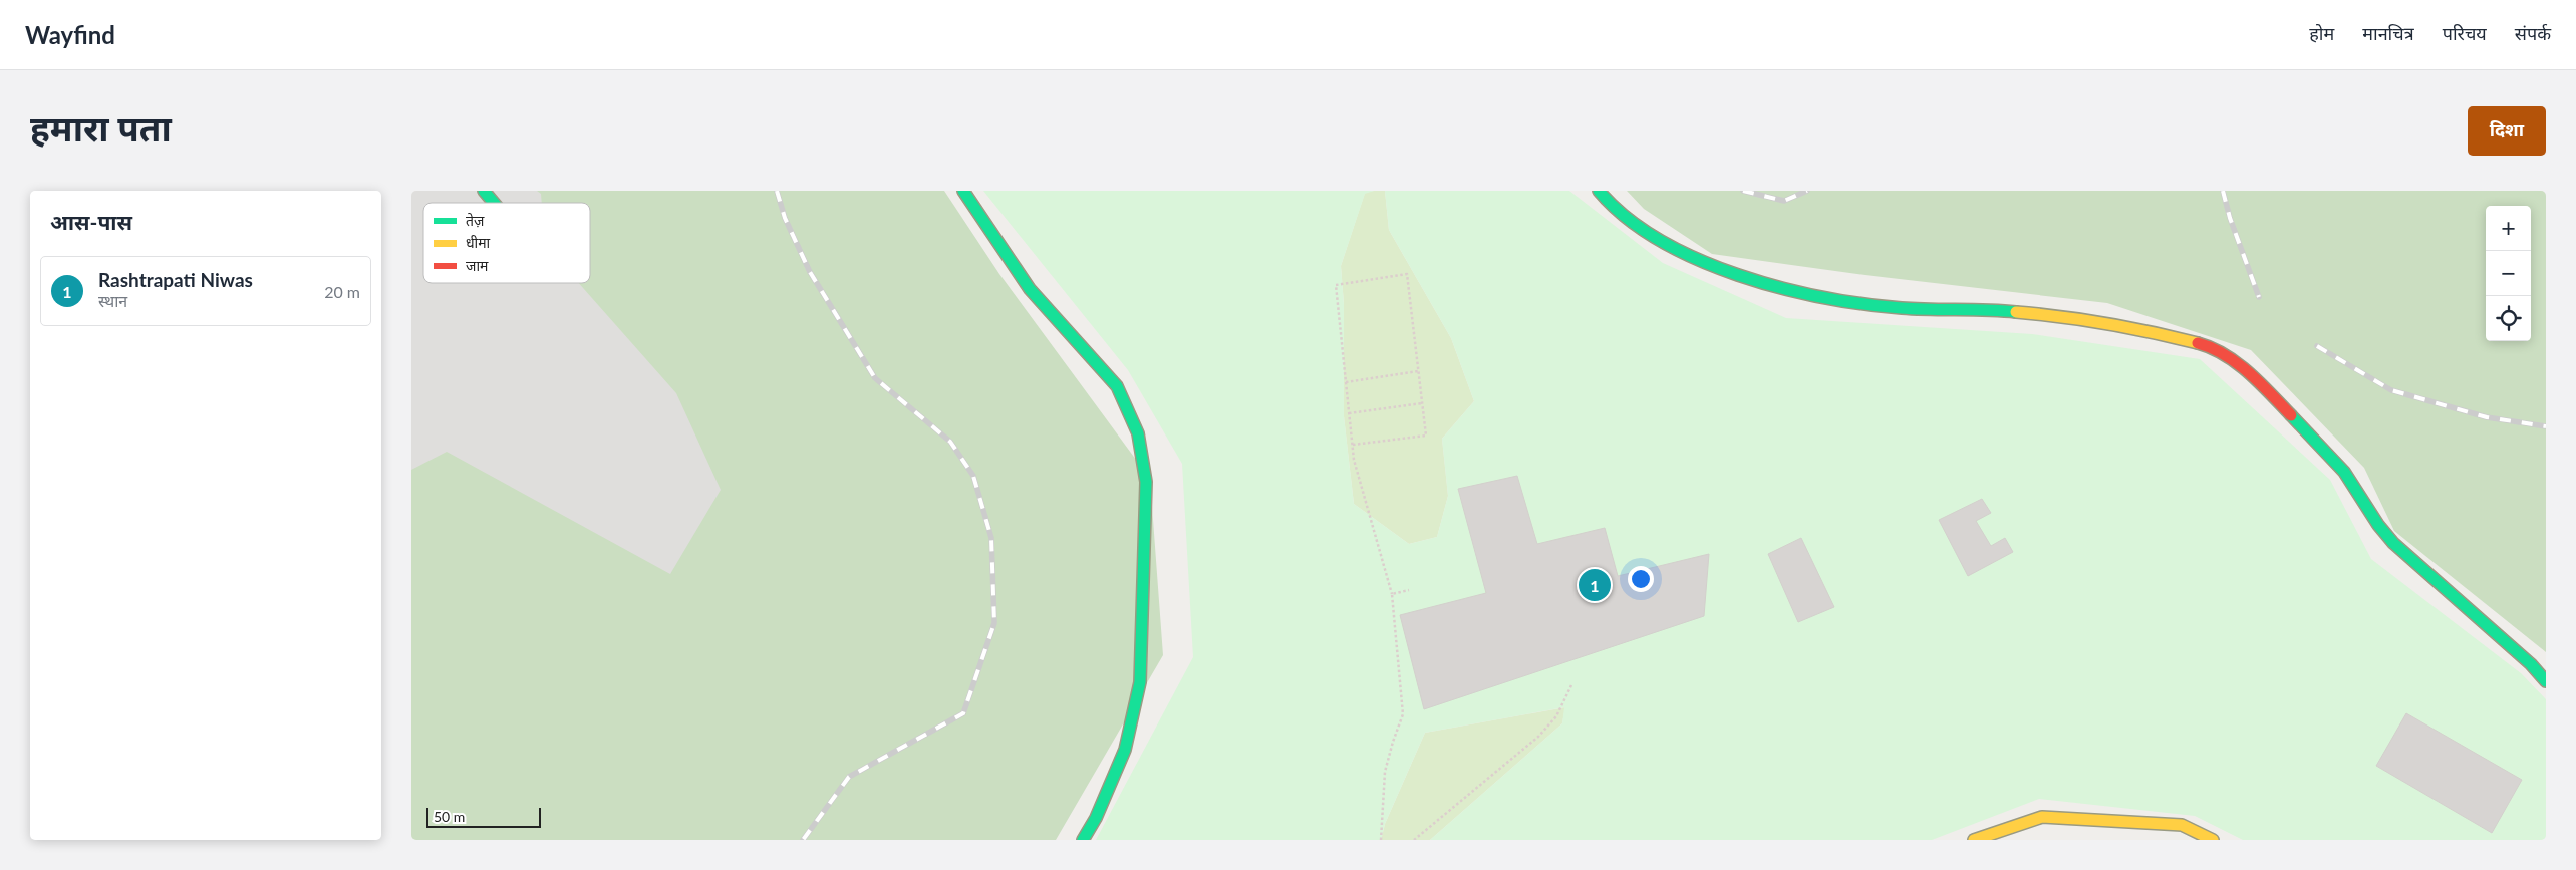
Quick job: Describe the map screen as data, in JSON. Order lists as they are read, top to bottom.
{
  "legend": ["तेज़", "धीमा", "जाम"],
  "scale_bar": "50 m",
  "page": {
    "header": "Wayfind",
    "nav": [
      "होम",
      "मानचित्र",
      "परिचय",
      "संपर्क"
    ],
    "title": "हमारा पता",
    "buttons": "दिशा",
    "heading": "आस-पास",
    "map_buttons": ["+", "−"],
    "list": [
      {
        "mark": "1",
        "name": "Rashtrapati Niwas",
        "note": "स्थान",
        "value": "20 m"
      }
    ],
    "pins": "1",
    "scale": "50 m"
  }
}
